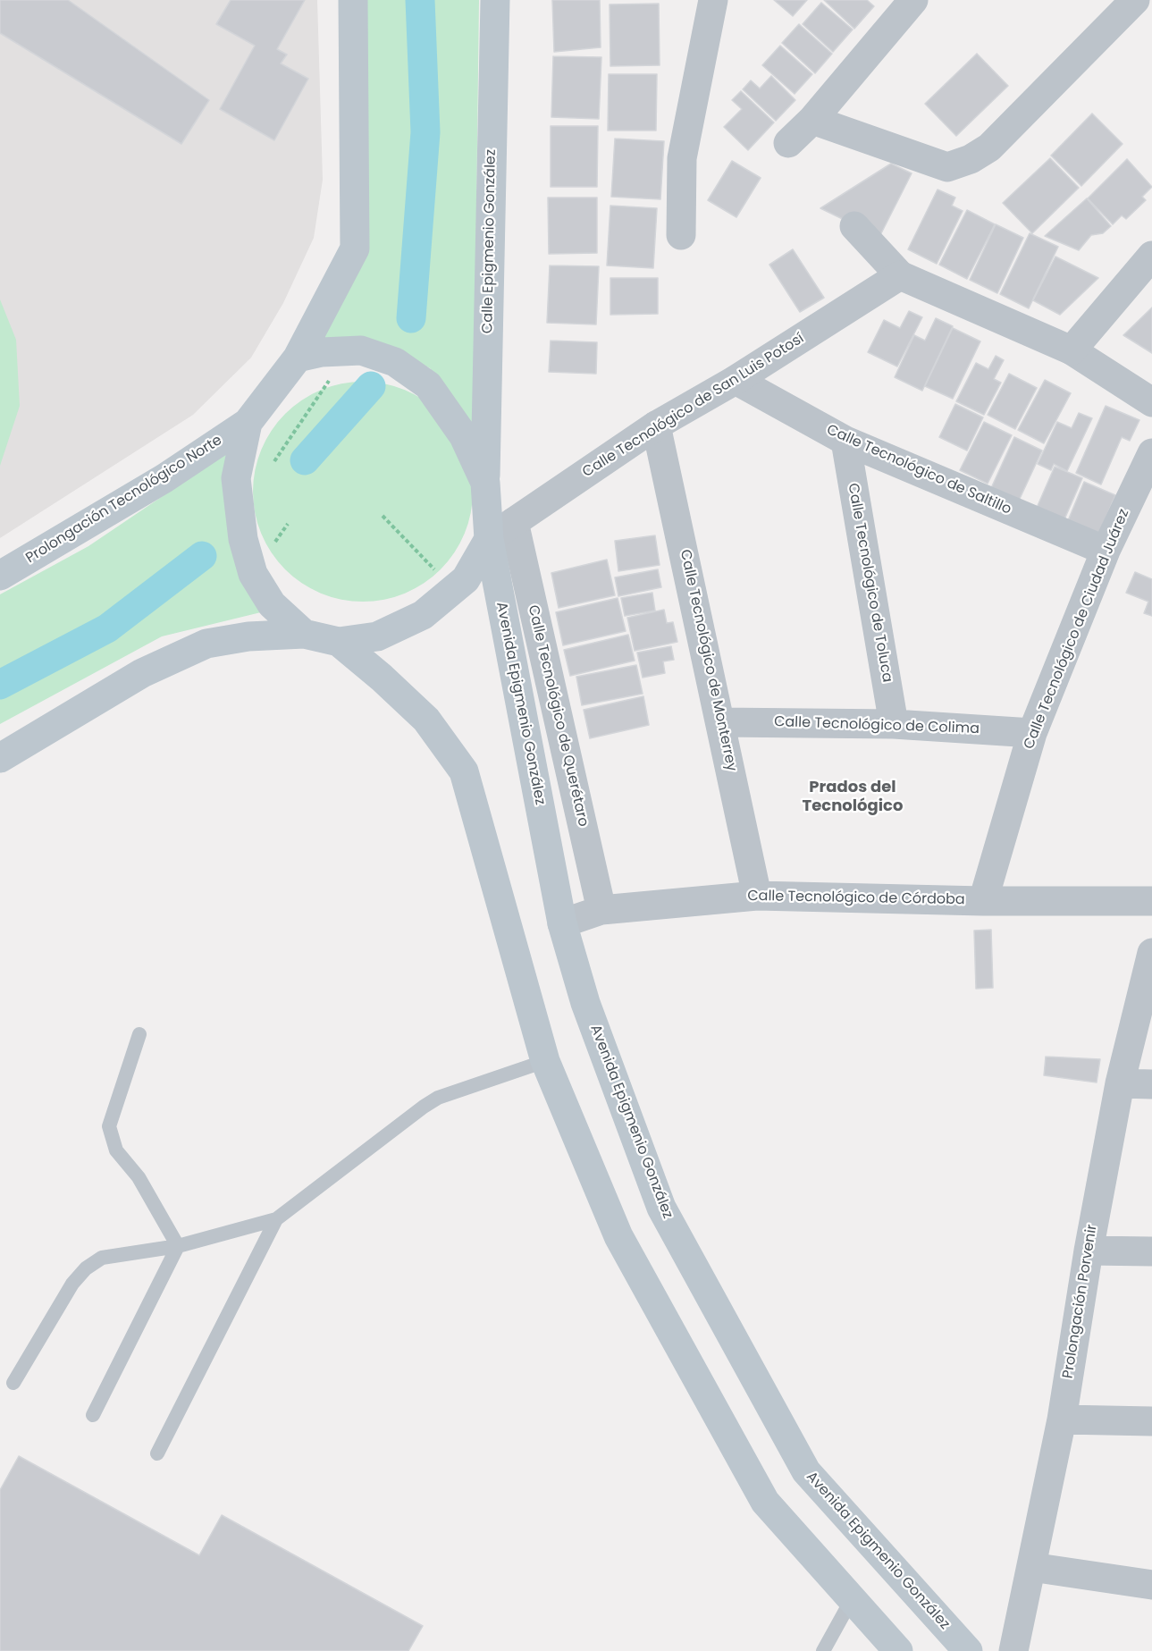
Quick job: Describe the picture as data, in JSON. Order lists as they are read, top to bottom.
{
  "streets": {
    "main road": ["Calle Epigmenio González", "Prolongación Tecnológico Norte", "Avenida Epigmenio González"],
    "street": [
      "Calle Tecnológico de San Luis Potosí",
      "Calle Tecnológico de Saltillo",
      "Calle Tecnológico de Toluca",
      "Calle Tecnológico de Ciudad Juárez",
      "Calle Tecnológico de Monterrey",
      "Calle Tecnológico de Querétaro",
      "Calle Tecnológico de Colima",
      "Calle Tecnológico de Córdoba",
      "Prolongación Porvenir"
    ]
  },
  "crossings": [
    ["Calle Epigmenio González", "Calle Tecnológico de San Luis Potosí"],
    ["Calle Epigmenio González", "Avenida Epigmenio González"],
    ["Calle Tecnológico de San Luis Potosí", "Calle Tecnológico de Saltillo"],
    ["Calle Tecnológico de San Luis Potosí", "Calle Tecnológico de Monterrey"],
    ["Calle Tecnológico de San Luis Potosí", "Avenida Epigmenio González"],
    ["Calle Tecnológico de San Luis Potosí", "Calle Tecnológico de Querétaro"],
    ["Calle Tecnológico de Saltillo", "Calle Tecnológico de Toluca"],
    ["Calle Tecnológico de Saltillo", "Calle Tecnológico de Ciudad Juárez"],
    ["Calle Tecnológico de Toluca", "Calle Tecnológico de Colima"],
    ["Calle Tecnológico de Ciudad Juárez", "Calle Tecnológico de Colima"],
    ["Calle Tecnológico de Ciudad Juárez", "Calle Tecnológico de Córdoba"],
    ["Calle Tecnológico de Monterrey", "Calle Tecnológico de Colima"],
    ["Calle Tecnológico de Monterrey", "Calle Tecnológico de Córdoba"],
    ["Avenida Epigmenio González", "Calle Tecnológico de Córdoba"],
    ["Calle Tecnológico de Querétaro", "Calle Tecnológico de Córdoba"]
  ],
  "districts": ["Prados del Tecnológico"]
}
